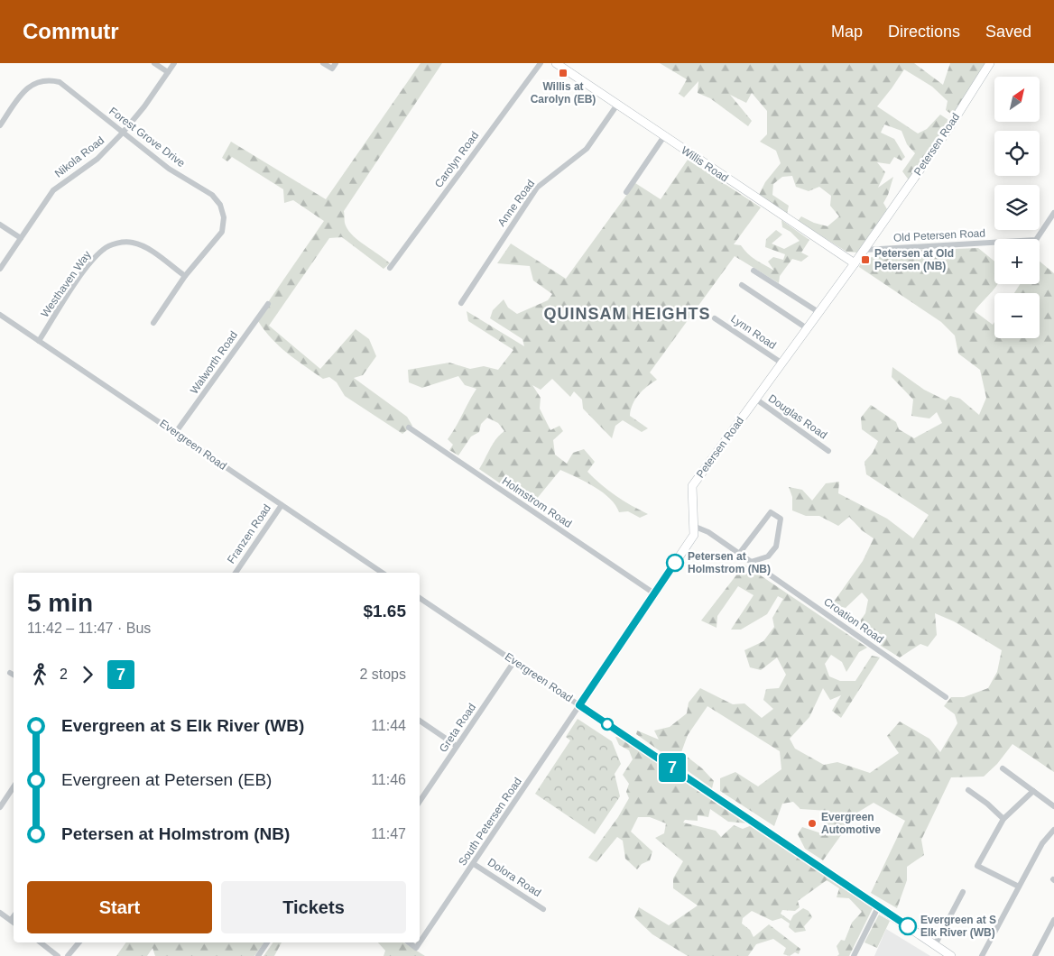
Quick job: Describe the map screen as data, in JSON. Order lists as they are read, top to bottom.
{
  "streets": {
    "street": [
      "Forest Grove Drive",
      "Petersen Road",
      "Nikola Road",
      "Carolyn Road",
      "Willis Road",
      "Anne Road",
      "Old Petersen Road",
      "Westhaven Way",
      "Lynn Road",
      "Walworth Road",
      "Douglas Road",
      "Evergreen Road",
      "Holmstrom Road",
      "Franzen Road",
      "Croation Road",
      "Greta Road",
      "South Petersen Road",
      "Dolora Road"
    ]
  },
  "crossings": [
    ["Forest Grove Drive", "Nikola Road"],
    ["Forest Grove Drive", "Westhaven Way"],
    ["Petersen Road", "Willis Road"],
    ["Petersen Road", "Old Petersen Road"],
    ["Petersen Road", "Lynn Road"],
    ["Petersen Road", "Douglas Road"],
    ["Petersen Road", "Evergreen Road"],
    ["Petersen Road", "Holmstrom Road"],
    ["Petersen Road", "Croation Road"],
    ["Petersen Road", "South Petersen Road"],
    ["Willis Road", "Anne Road"],
    ["Westhaven Way", "Evergreen Road"],
    ["Walworth Road", "Evergreen Road"],
    ["Evergreen Road", "Franzen Road"],
    ["Evergreen Road", "Greta Road"],
    ["Evergreen Road", "South Petersen Road"],
    ["South Petersen Road", "Dolora Road"]
  ],
  "districts": ["QUINSAM HEIGHTS"],
  "places": {
    "transit": ["Willis at Carolyn (EB)", "Petersen at Old Petersen (NB)"],
    "other": ["Petersen at Holmstrom (NB)", "Evergreen Automotive", "Evergreen at S Elk River (WB)"]
  },
  "lines": ["bus line 7"],
  "north": "top right",
  "page": {
    "header": "Commutr",
    "nav": ["Map", "Directions", "Saved"],
    "on_map": "7",
    "map_buttons": ["+", "−"],
    "heading": ["5 min", "11:42 – 11:47 · Bus", "$1.65"],
    "legs": ["2", "7", "2 stops"],
    "list": [
      {
        "name": "Evergreen at S Elk River (WB)",
        "value": "11:44"
      },
      {
        "name": "Evergreen at Petersen (EB)",
        "value": "11:46"
      },
      {
        "name": "Petersen at Holmstrom (NB)",
        "value": "11:47"
      }
    ],
    "buttons": ["Start", "Tickets"]
  }
}
